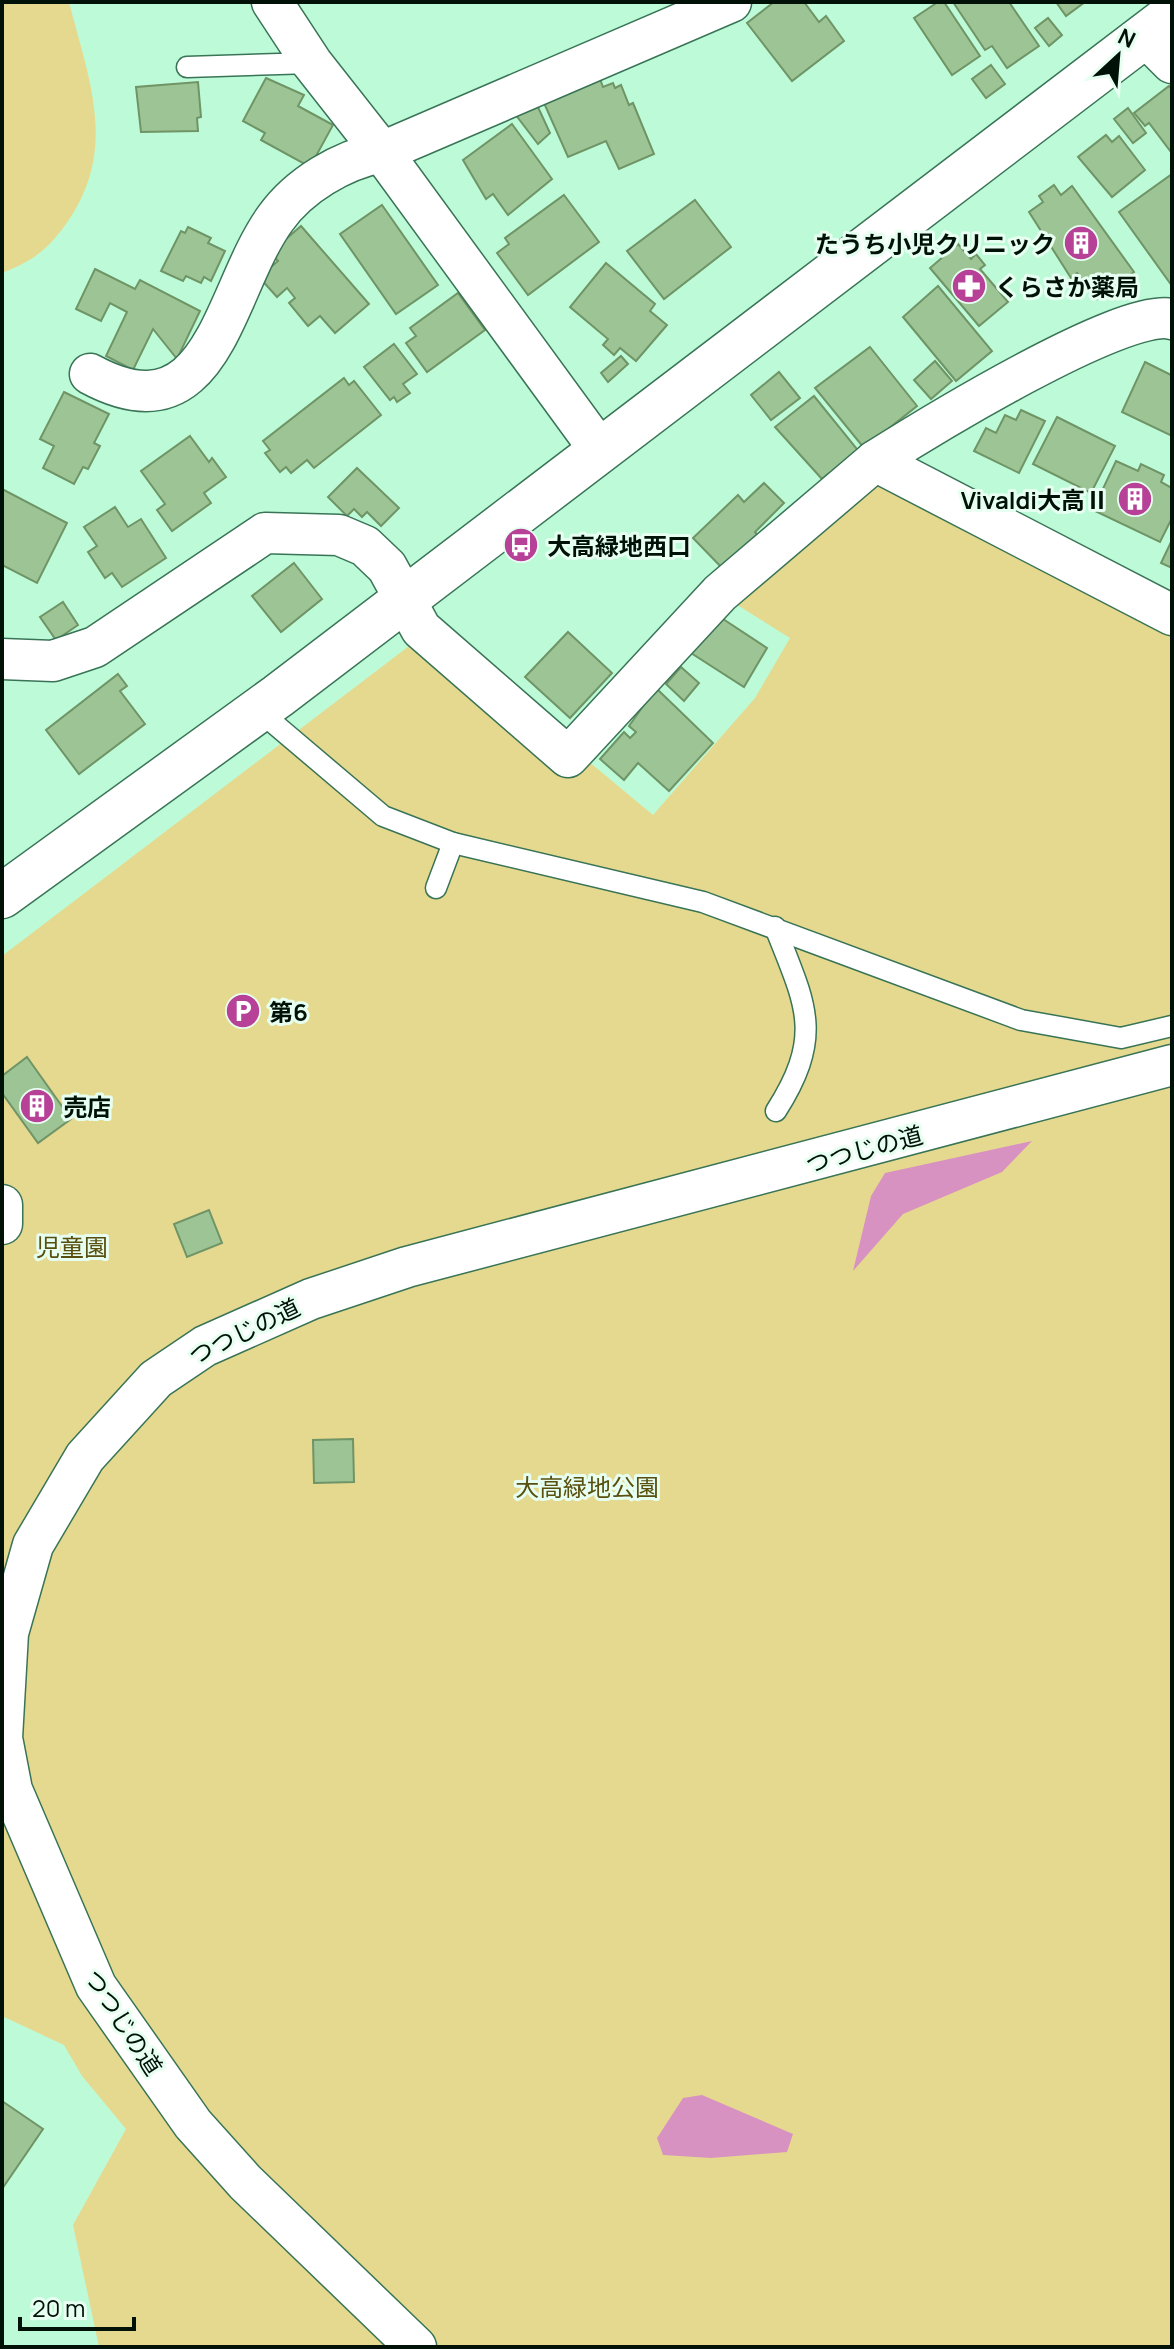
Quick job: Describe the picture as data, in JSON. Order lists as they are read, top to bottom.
{
  "streets": {
    "street": ["つつじの道"]
  },
  "parks": ["児童園", "大高緑地公園"],
  "places": {
    "building": ["たうち小児クリニック", "Vivaldi大高Ⅱ", "売店"],
    "pharmacy": ["くらさか薬局"],
    "bus stop": ["大高緑地西口"],
    "parking": ["第6"]
  },
  "scale_bar": "20 m",
  "north": "top right"
}
